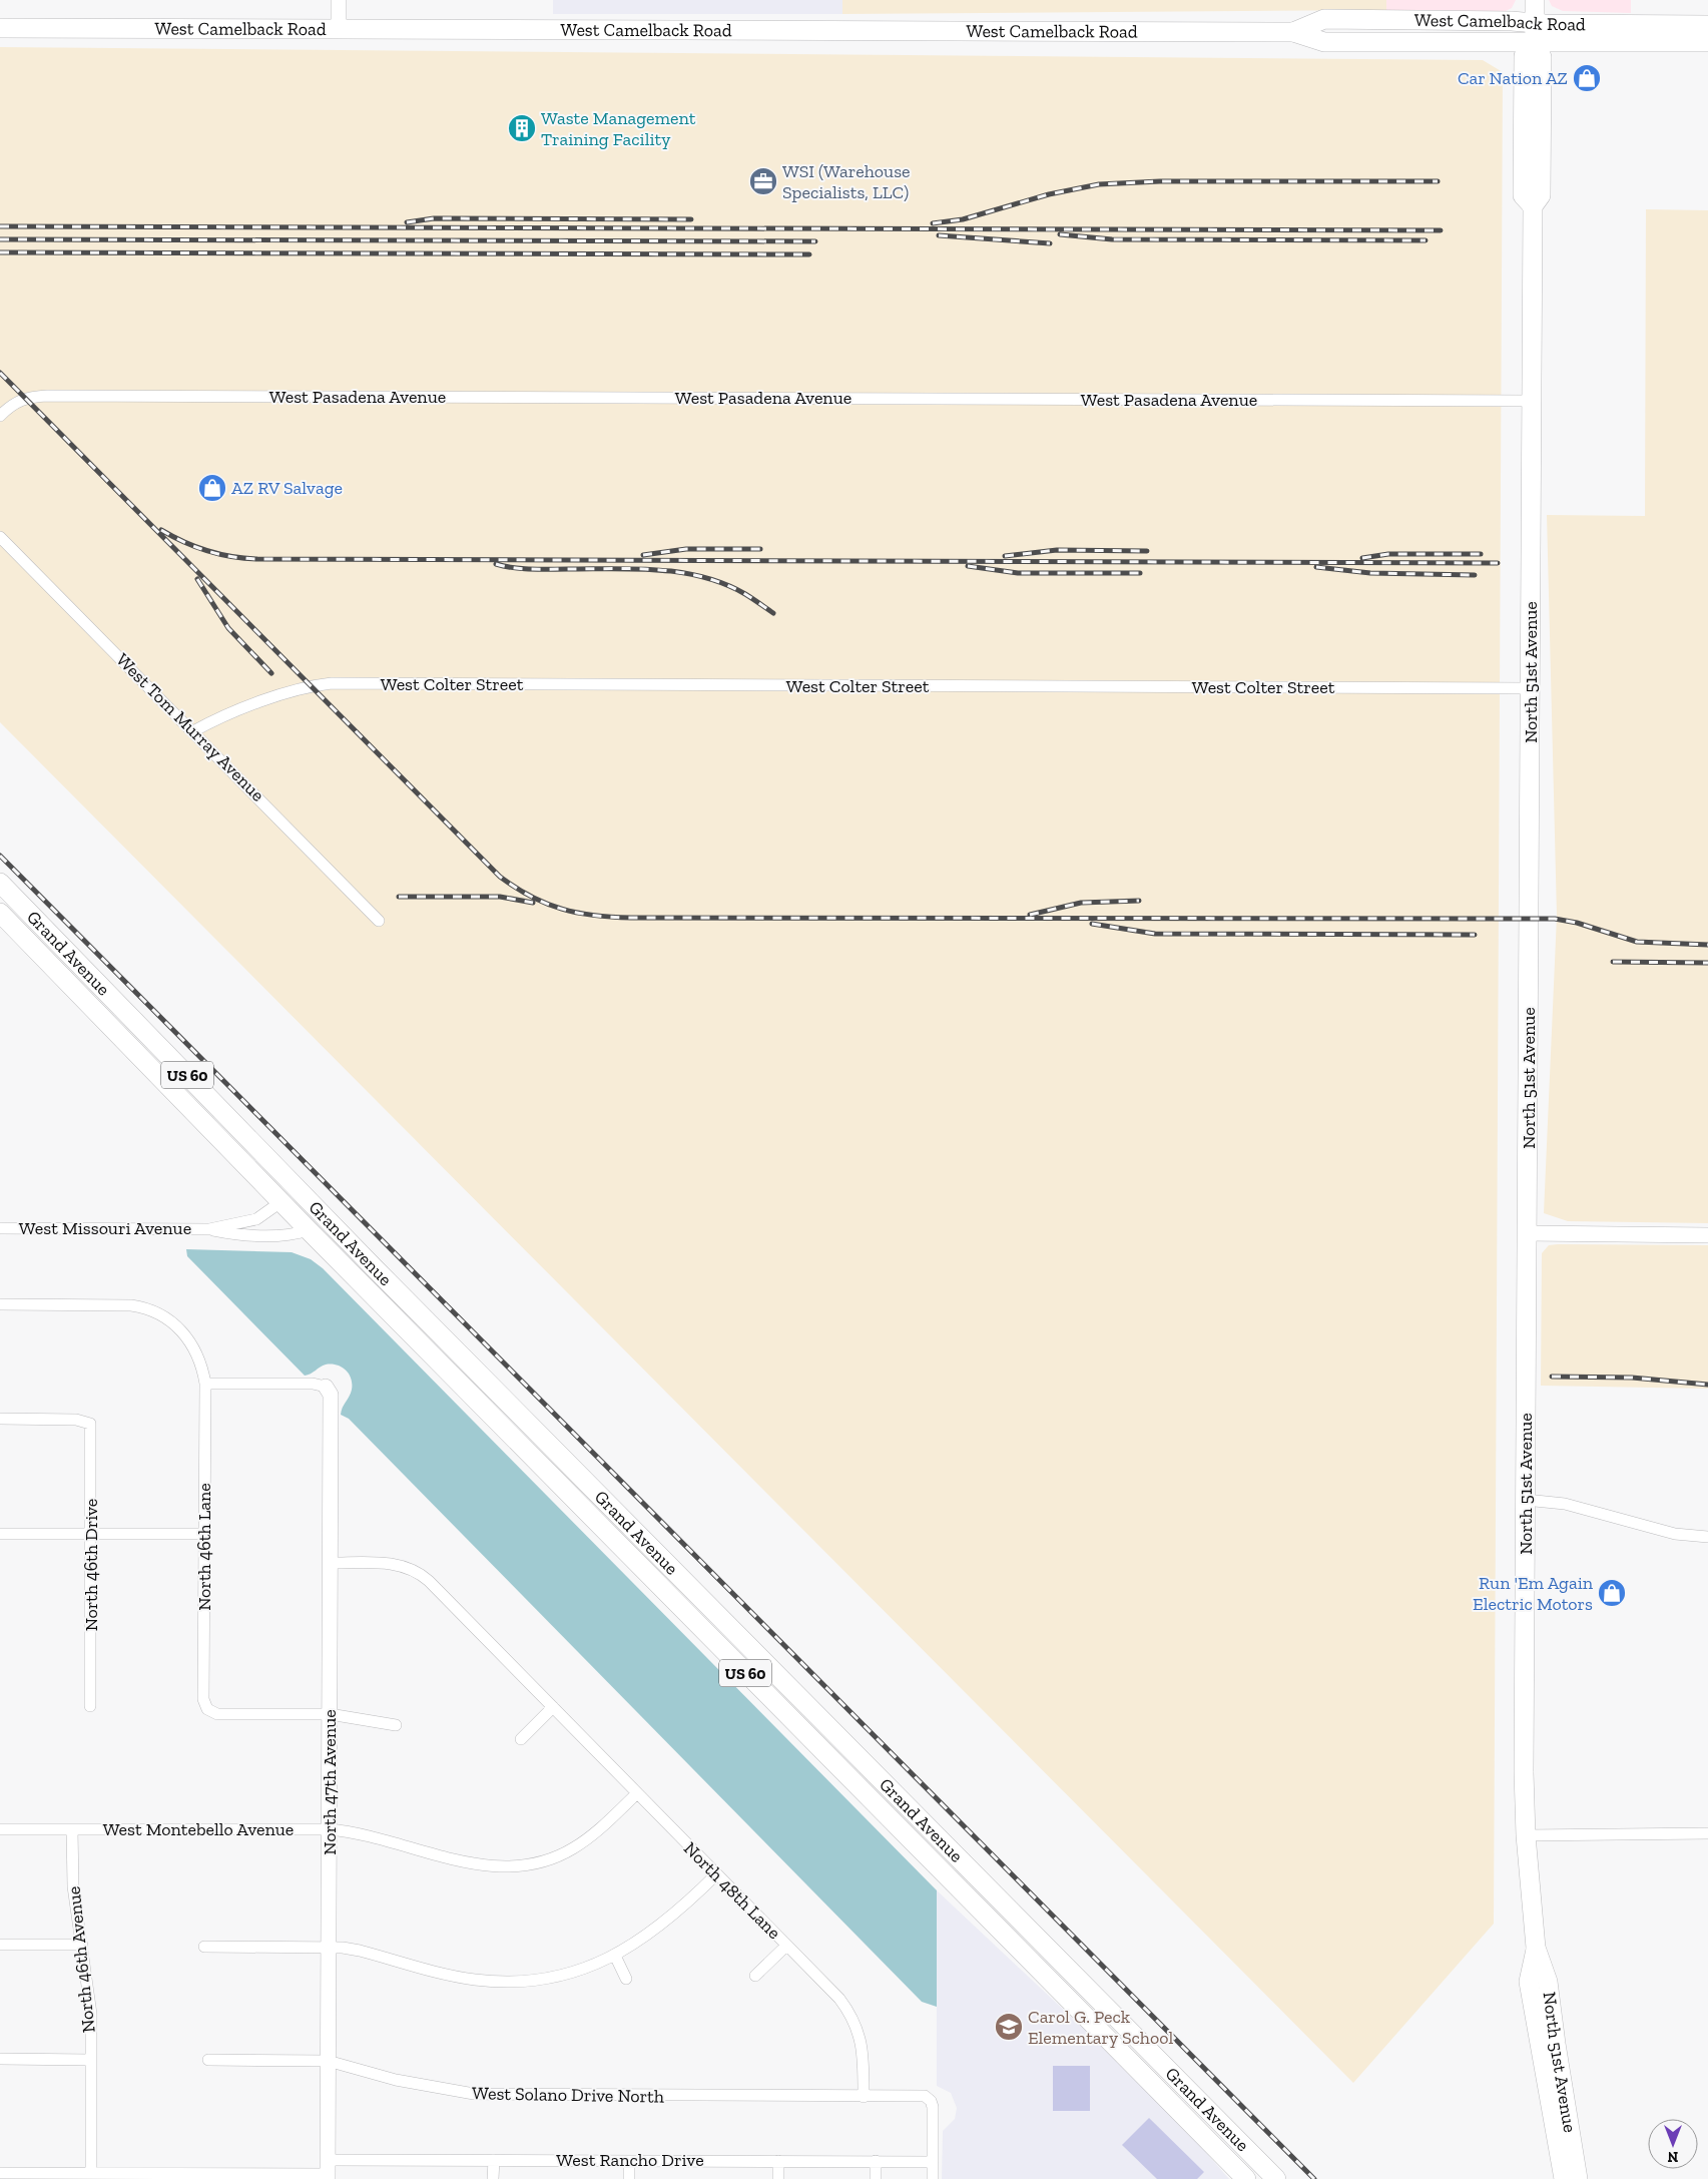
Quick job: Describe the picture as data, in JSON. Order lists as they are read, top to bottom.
{
  "streets": {
    "main road": [
      "West Camelback Road",
      "North 51st Avenue",
      "Grand Avenue",
      "US 60"
    ],
    "street": [
      "West Pasadena Avenue",
      "West Colter Street",
      "West Tom Murray Avenue",
      "West Missouri Avenue",
      "North 46th Lane",
      "North 46th Drive",
      "North 47th Avenue",
      "West Montebello Avenue",
      "North 48th Lane",
      "North 46th Avenue",
      "West Solano Drive North",
      "West Rancho Drive"
    ]
  },
  "crossings": [
    ["West Camelback Road", "North 51st Avenue"],
    ["West Pasadena Avenue", "North 51st Avenue"],
    ["North 51st Avenue", "West Colter Street"],
    ["West Colter Street", "West Tom Murray Avenue"],
    ["Grand Avenue", "West Missouri Avenue"],
    ["North 46th Lane", "North 47th Avenue"],
    ["North 47th Avenue", "West Montebello Avenue"],
    ["North 47th Avenue", "North 48th Lane"],
    ["North 47th Avenue", "West Solano Drive North"],
    ["North 47th Avenue", "West Rancho Drive"],
    ["West Montebello Avenue", "North 48th Lane"],
    ["West Montebello Avenue", "North 46th Avenue"],
    ["North 48th Lane", "West Solano Drive North"],
    ["North 46th Avenue", "West Rancho Drive"],
    ["West Solano Drive North", "West Rancho Drive"]
  ],
  "places": {
    "shop": ["Car Nation AZ", "AZ RV Salvage", "Run 'Em Again Electric Motors"],
    "building": ["Waste Management Training Facility"],
    "office": ["WSI (Warehouse Specialists, LLC)"],
    "school or university": ["Carol G. Peck Elementary School"]
  },
  "north": "bottom"
}
